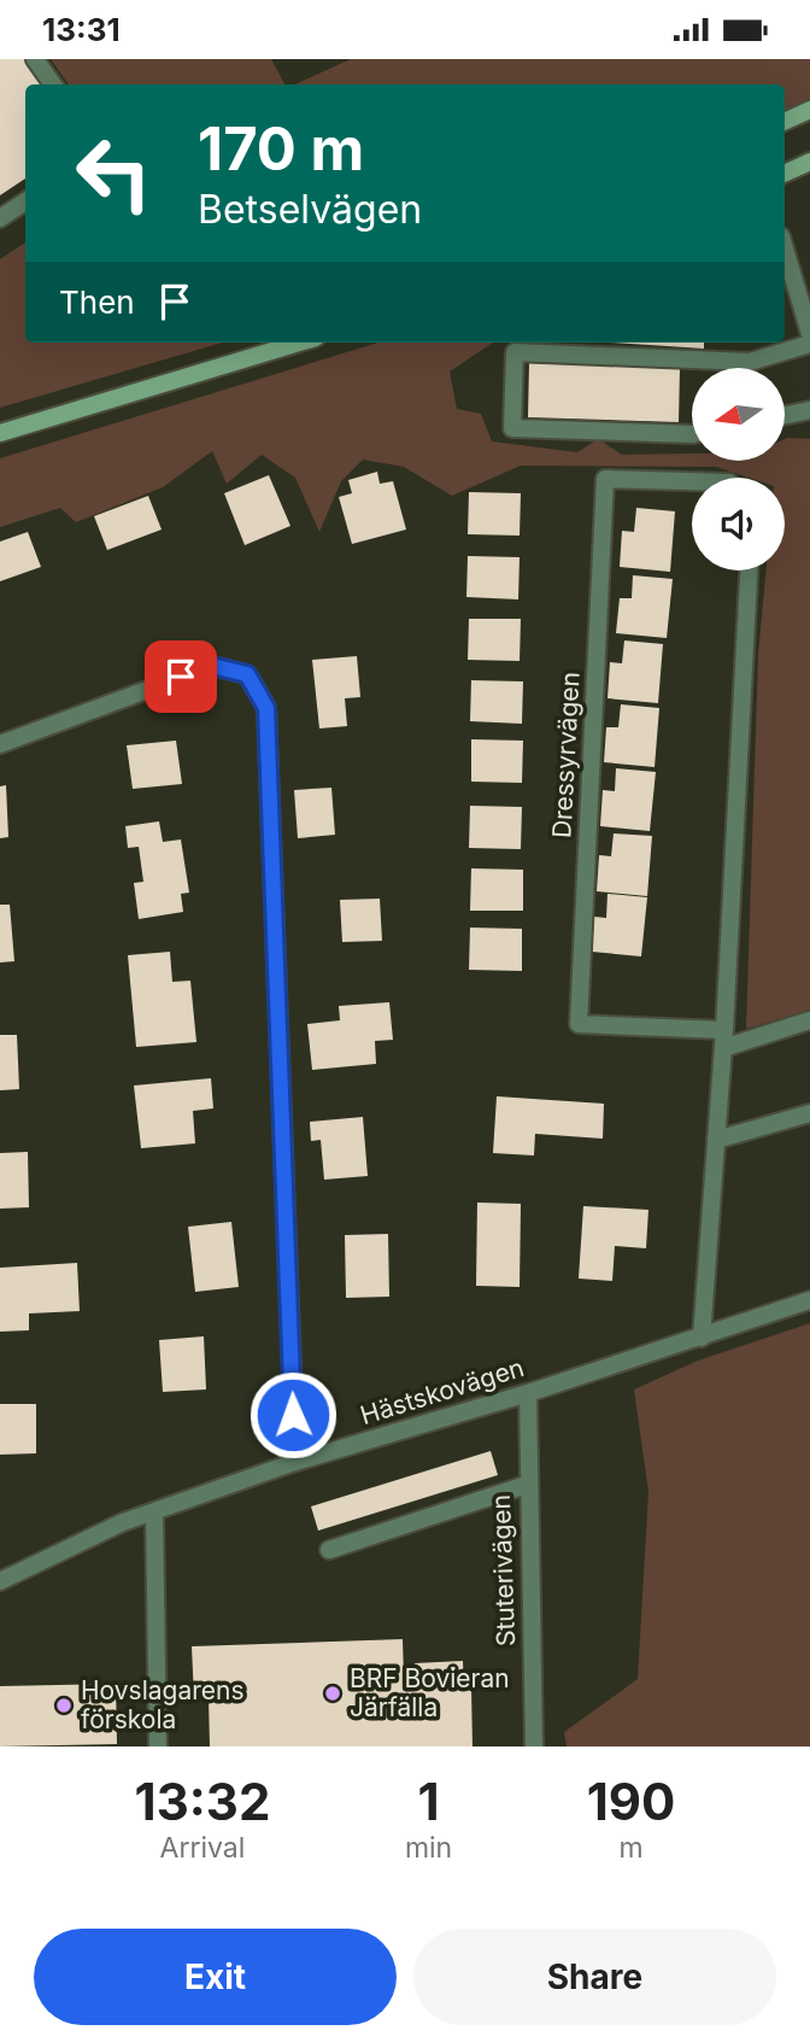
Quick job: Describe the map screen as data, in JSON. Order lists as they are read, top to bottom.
{
  "streets": {
    "street": ["Dressyrvägen", "Hästskovägen", "Stuterivägen"]
  },
  "crossings": [
    ["Hästskovägen", "Stuterivägen"]
  ],
  "places": ["BRF Bovieran Järfälla", "Hovslagarens förskola"],
  "north": "left",
  "page": {
    "status": "13:31",
    "turn": ["170 m", "Betselvägen"],
    "then": "Then",
    "eta": [
      "13:32",
      "Arrival",
      "1",
      "min",
      "190",
      "m"
    ],
    "buttons": ["Exit", "Share"]
  }
}
